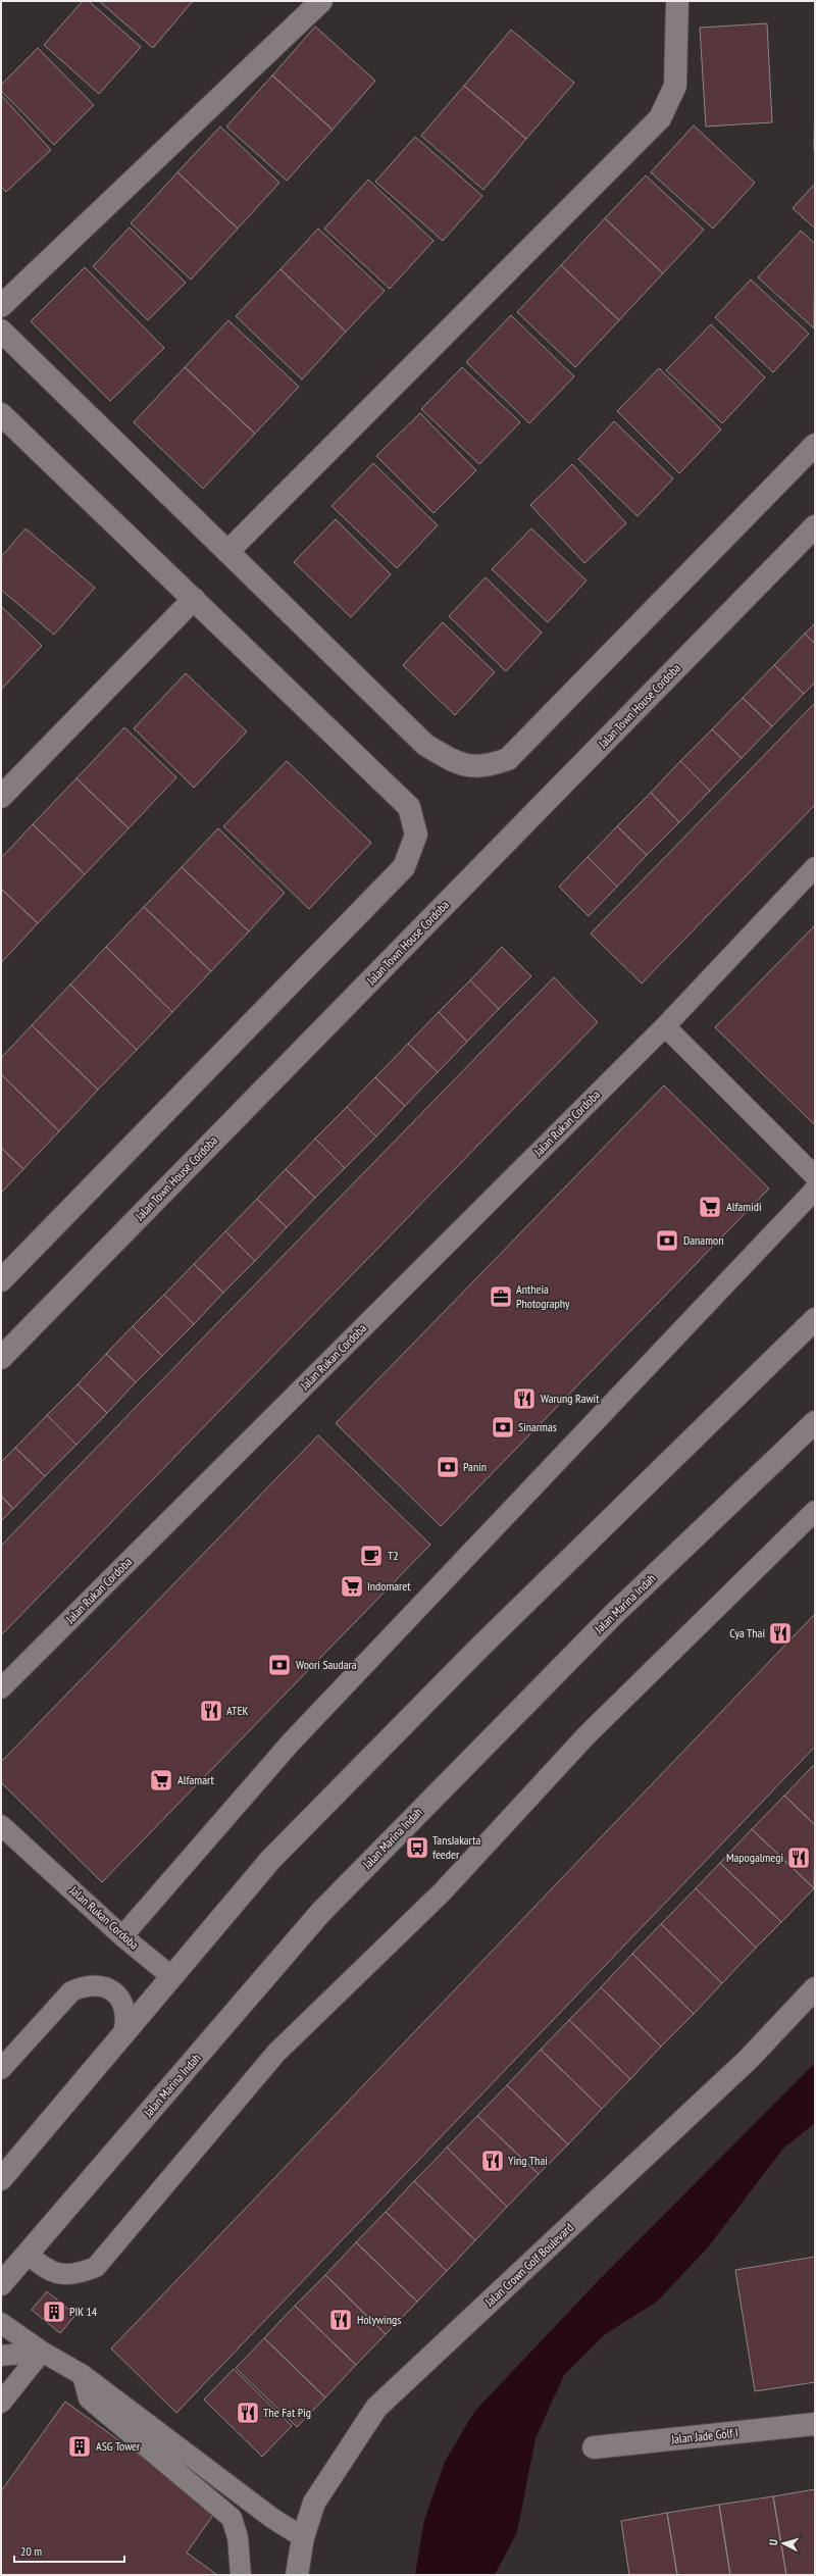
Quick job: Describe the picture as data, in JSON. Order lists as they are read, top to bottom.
{
  "streets": {
    "street": [
      "Jalan Town House Cordoba",
      "Jalan Marina Indah",
      "Jalan Crown Golf Boulevard",
      "Jalan Jade Golf I"
    ],
    "lane": ["Jalan Rukan Cordoba"]
  },
  "places": {
    "supermarket": ["Alfamidi", "Indomaret", "Alfamart"],
    "bank": [
      "Danamon",
      "Sinarmas",
      "Panin",
      "Woori Saudara"
    ],
    "office": ["Antheia Photography"],
    "restaurant": [
      "Warung Rawit",
      "Cya Thai",
      "ATEK",
      "Mapogalmegi",
      "Ying Thai",
      "Holywings",
      "The Fat Pig"
    ],
    "cafe": ["T2"],
    "bus stop": ["TansJakarta feeder"],
    "building": ["PIK 14", "ASG Tower"]
  },
  "scale_bar": "20 m",
  "north": "left"
}
